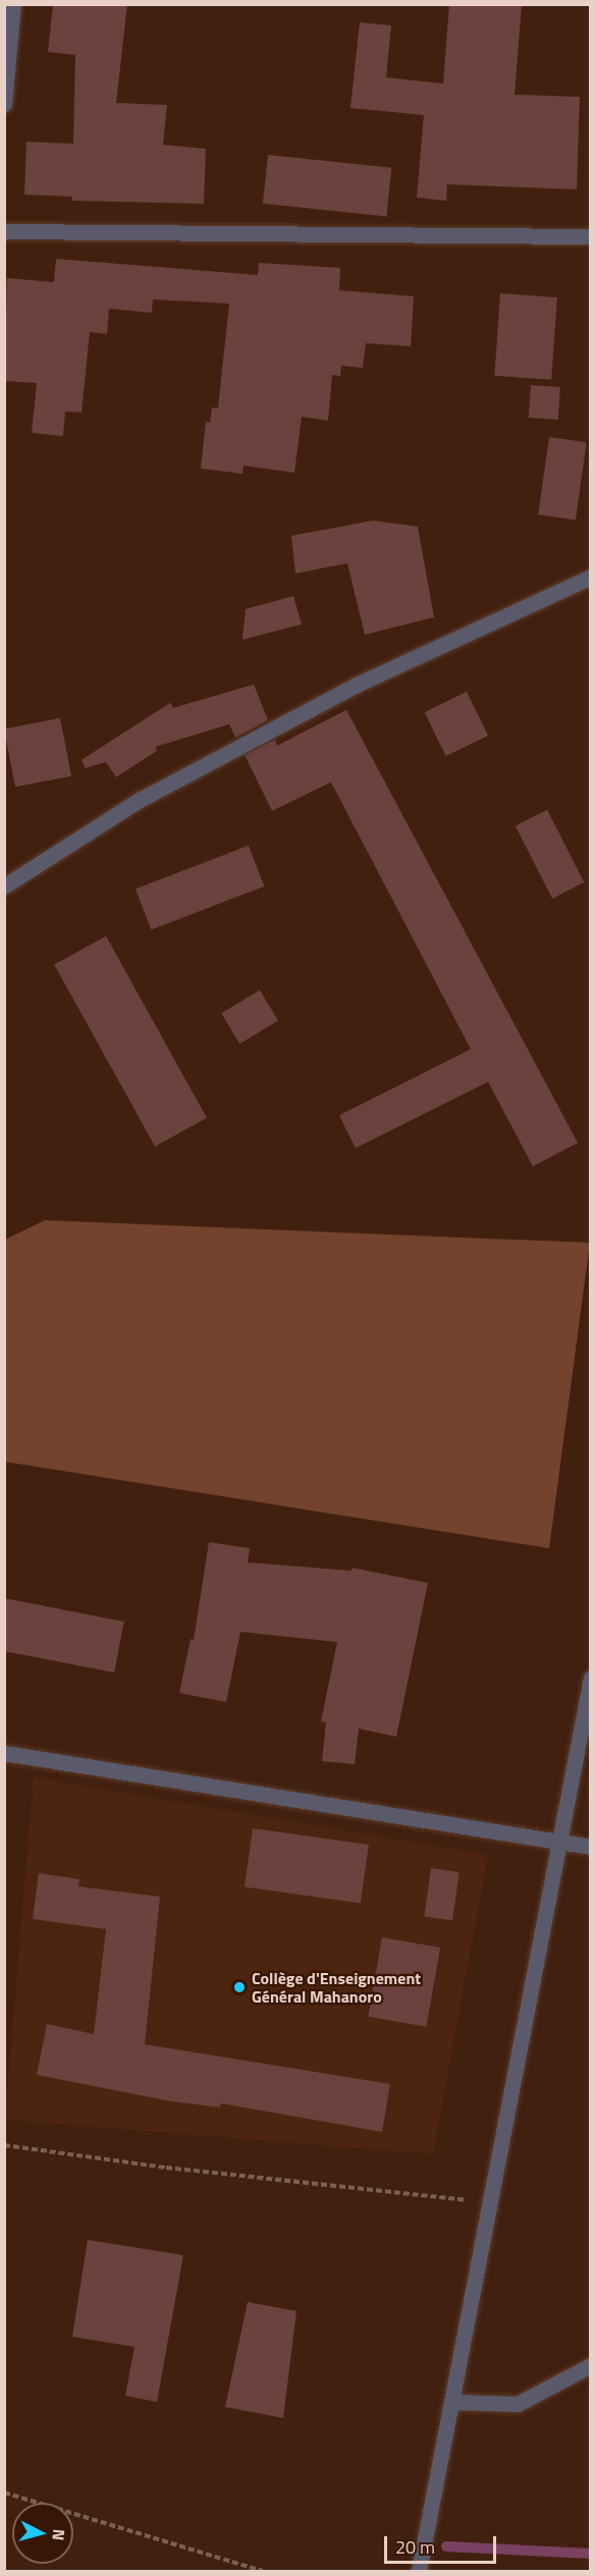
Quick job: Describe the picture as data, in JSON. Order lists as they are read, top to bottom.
{
  "places": ["Collège d'Enseignement Général Mahanoro"],
  "scale_bar": "20 m",
  "north": "right"
}
